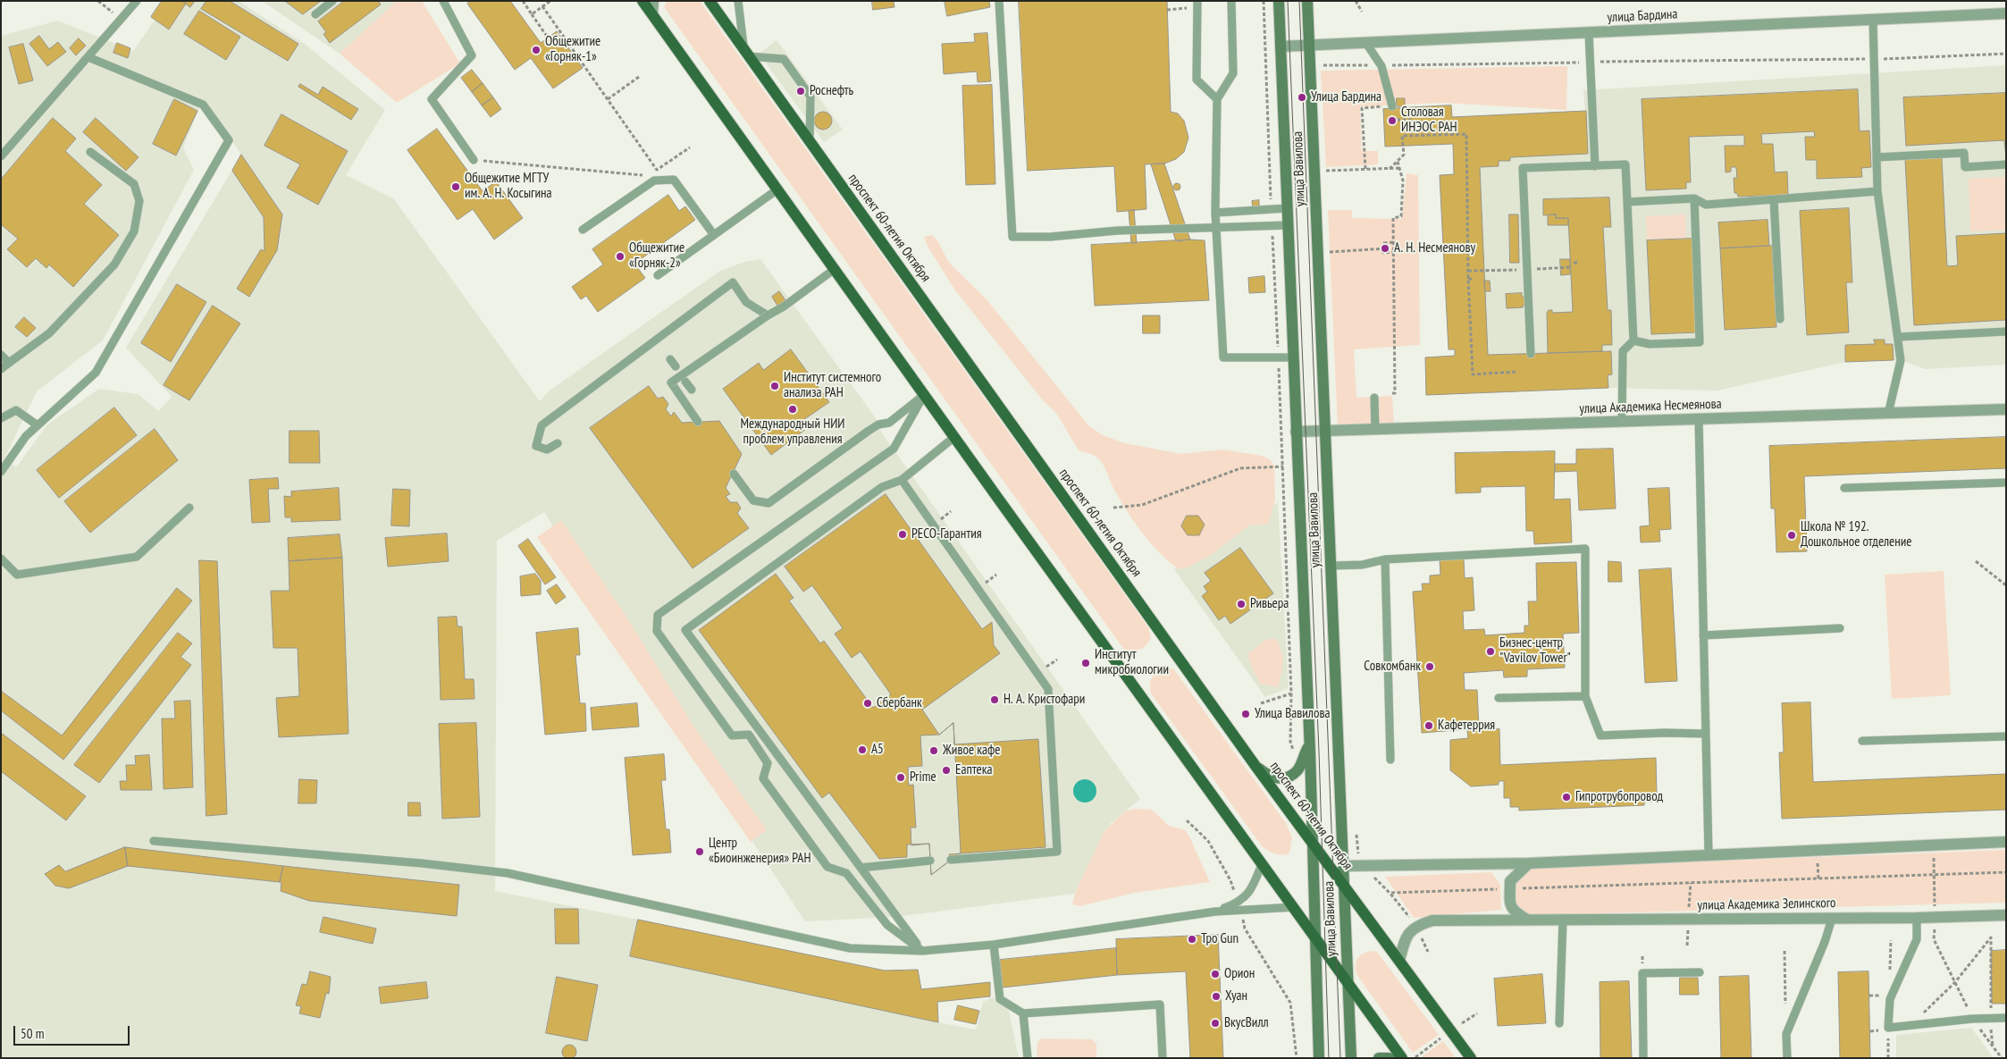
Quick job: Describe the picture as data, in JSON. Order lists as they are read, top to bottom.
{
  "streets": {
    "main road": ["улица Вавилова", "проспект 60-летия Октября"],
    "street": ["улица Бардина", "улица Академика Несмеянова", "улица Академика Зелинского"]
  },
  "crossings": [
    ["улица Бардина", "улица Вавилова"],
    ["улица Вавилова", "проспект 60-летия Октября"],
    ["улица Вавилова", "улица Академика Несмеянова"]
  ],
  "places": [
    "Общежитие «Горняк-1»",
    "Роснефть",
    "Улица Бардина",
    "Столовая ИНЭОС РАН",
    "Общежитие МГТУ им. А. Н. Косыгина",
    "А. Н. Несмеянову",
    "Общежитие «Горняк-2»",
    "Институт системного анализа РАН",
    "Международный НИИ проблем управления",
    "РЕСО-Гарантия",
    "Школа № 192. Дошкольное отделение",
    "Ривьера",
    "Бизнес-центр \"Vavilov Tower\"",
    "Институт микробиологии",
    "Совкомбанк",
    "Н. А. Кристофари",
    "Сбербанк",
    "Улица Вавилова",
    "Кафетеррия",
    "А5",
    "Живое кафе",
    "Еаптека",
    "Prime",
    "Гипротрубопровод",
    "Центр «Биоинженерия» РАН",
    "Tpo Gun",
    "Орион",
    "Хуан",
    "ВкусВилл"
  ],
  "scale_bar": "50 m"
}
